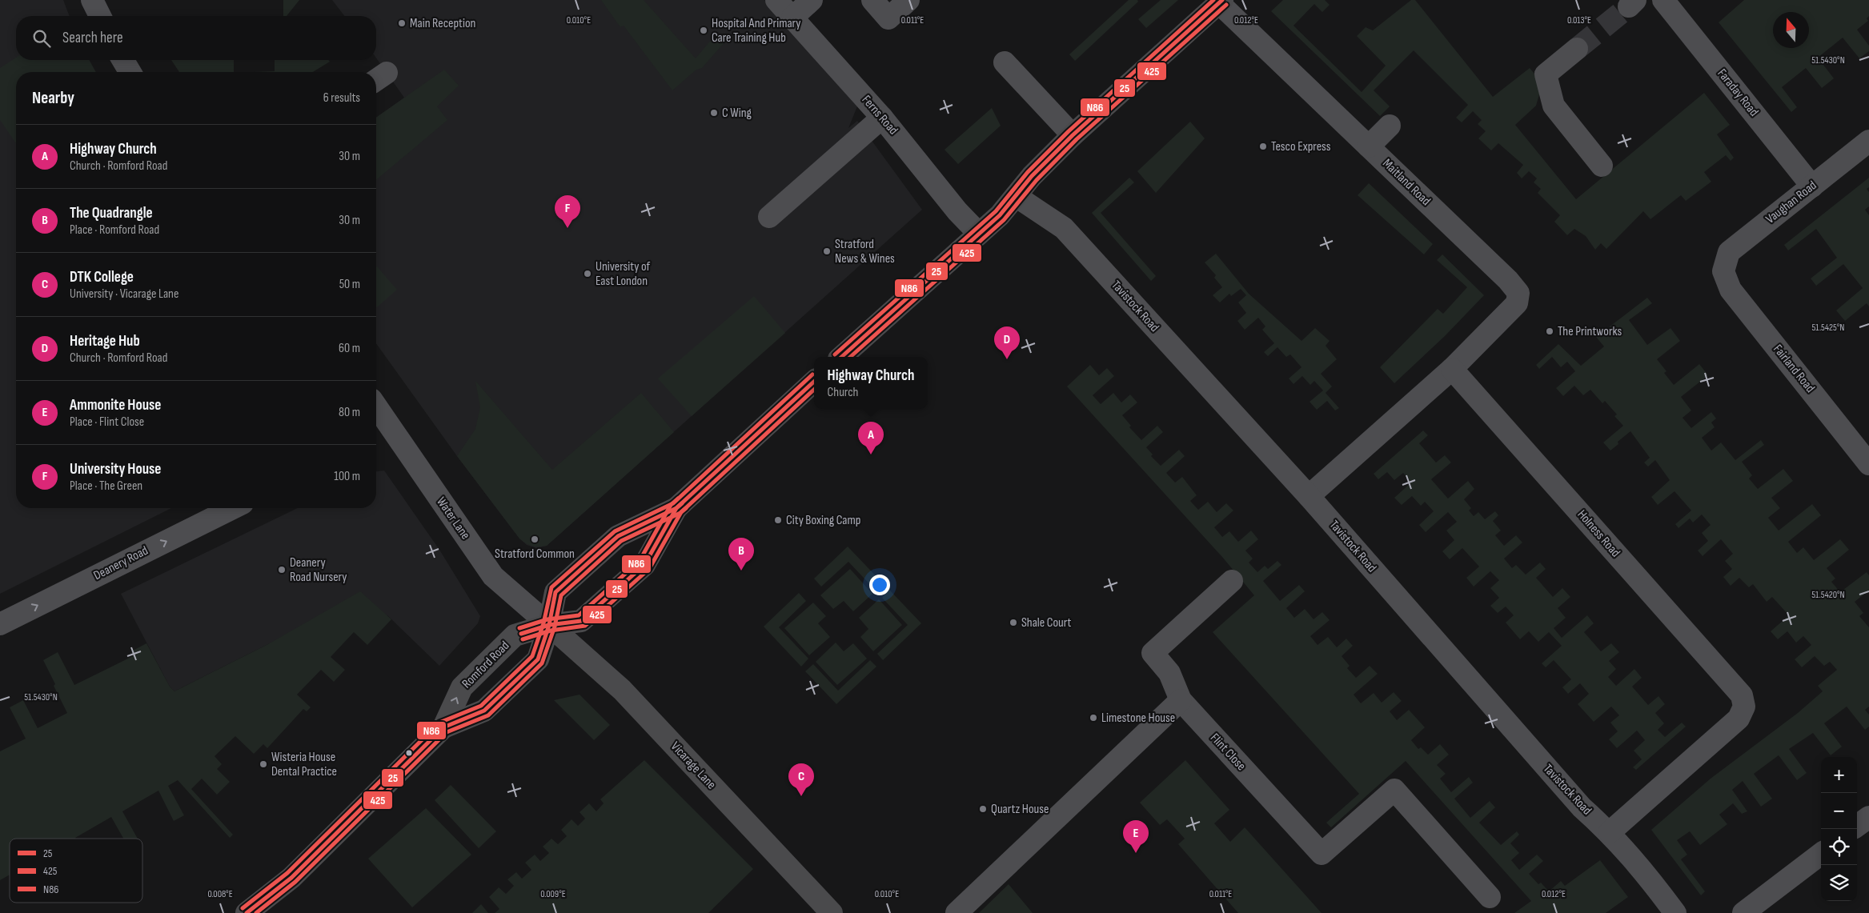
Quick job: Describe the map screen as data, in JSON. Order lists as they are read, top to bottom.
{
  "streets": {
    "main road": ["Romford Road", "Vicarage Lane"],
    "street": [
      "Faraday Road",
      "Ferns Road",
      "Maitland Road",
      "Vaughan Road",
      "Tavistock Road",
      "Fairland Road",
      "Water Lane",
      "Holness Road",
      "Deanery Road",
      "Flint Close"
    ]
  },
  "crossings": [
    ["Faraday Road", "Vaughan Road"],
    ["Maitland Road", "Holness Road"],
    ["Vaughan Road", "Fairland Road"],
    ["Tavistock Road", "Holness Road"],
    ["Water Lane", "Romford Road"],
    ["Water Lane", "Vicarage Lane"],
    ["Romford Road", "Vicarage Lane"]
  ],
  "one_way": ["Deanery Road"],
  "places": [
    "Main Reception",
    "Hospital And Primary Care Training Hub",
    "C Wing",
    "Tesco Express",
    "Stratford News & Wines",
    "University of East London",
    "The Printworks",
    "City Boxing Camp",
    "Stratford Common",
    "Deanery Road Nursery",
    "Shale Court",
    "Limestone House",
    "Wisteria House Dental Practice",
    "Quartz House"
  ],
  "lines": ["transit line 25", "transit line N86", "transit line 425"],
  "legend": ["25", "425", "N86"],
  "north": "top",
  "page": {
    "search": "Search here",
    "heading": ["Nearby", "6 results"],
    "list": [
      {
        "mark": "A",
        "name": "Highway Church",
        "note": "Church · Romford Road",
        "value": "30 m"
      },
      {
        "mark": "B",
        "name": "The Quadrangle",
        "note": "Place · Romford Road",
        "value": "30 m"
      },
      {
        "mark": "C",
        "name": "DTK College",
        "note": "University · Vicarage Lane",
        "value": "50 m"
      },
      {
        "mark": "D",
        "name": "Heritage Hub",
        "note": "Church · Romford Road",
        "value": "60 m"
      },
      {
        "mark": "E",
        "name": "Ammonite House",
        "note": "Place · Flint Close",
        "value": "80 m"
      },
      {
        "mark": "F",
        "name": "University House",
        "note": "Place · The Green",
        "value": "100 m"
      }
    ],
    "pins": [
      "F",
      "D",
      "A",
      "B",
      "C",
      "E"
    ],
    "popup": ["Highway Church", "Church"],
    "map_buttons": ["+", "−"]
  },
  "coordinates": [
    "0.010°E",
    "0.011°E",
    "0.012°E",
    "0.013°E",
    "51.5430°N",
    "51.5425°N",
    "51.5420°N",
    "0.008°E",
    "0.009°E"
  ]
}
